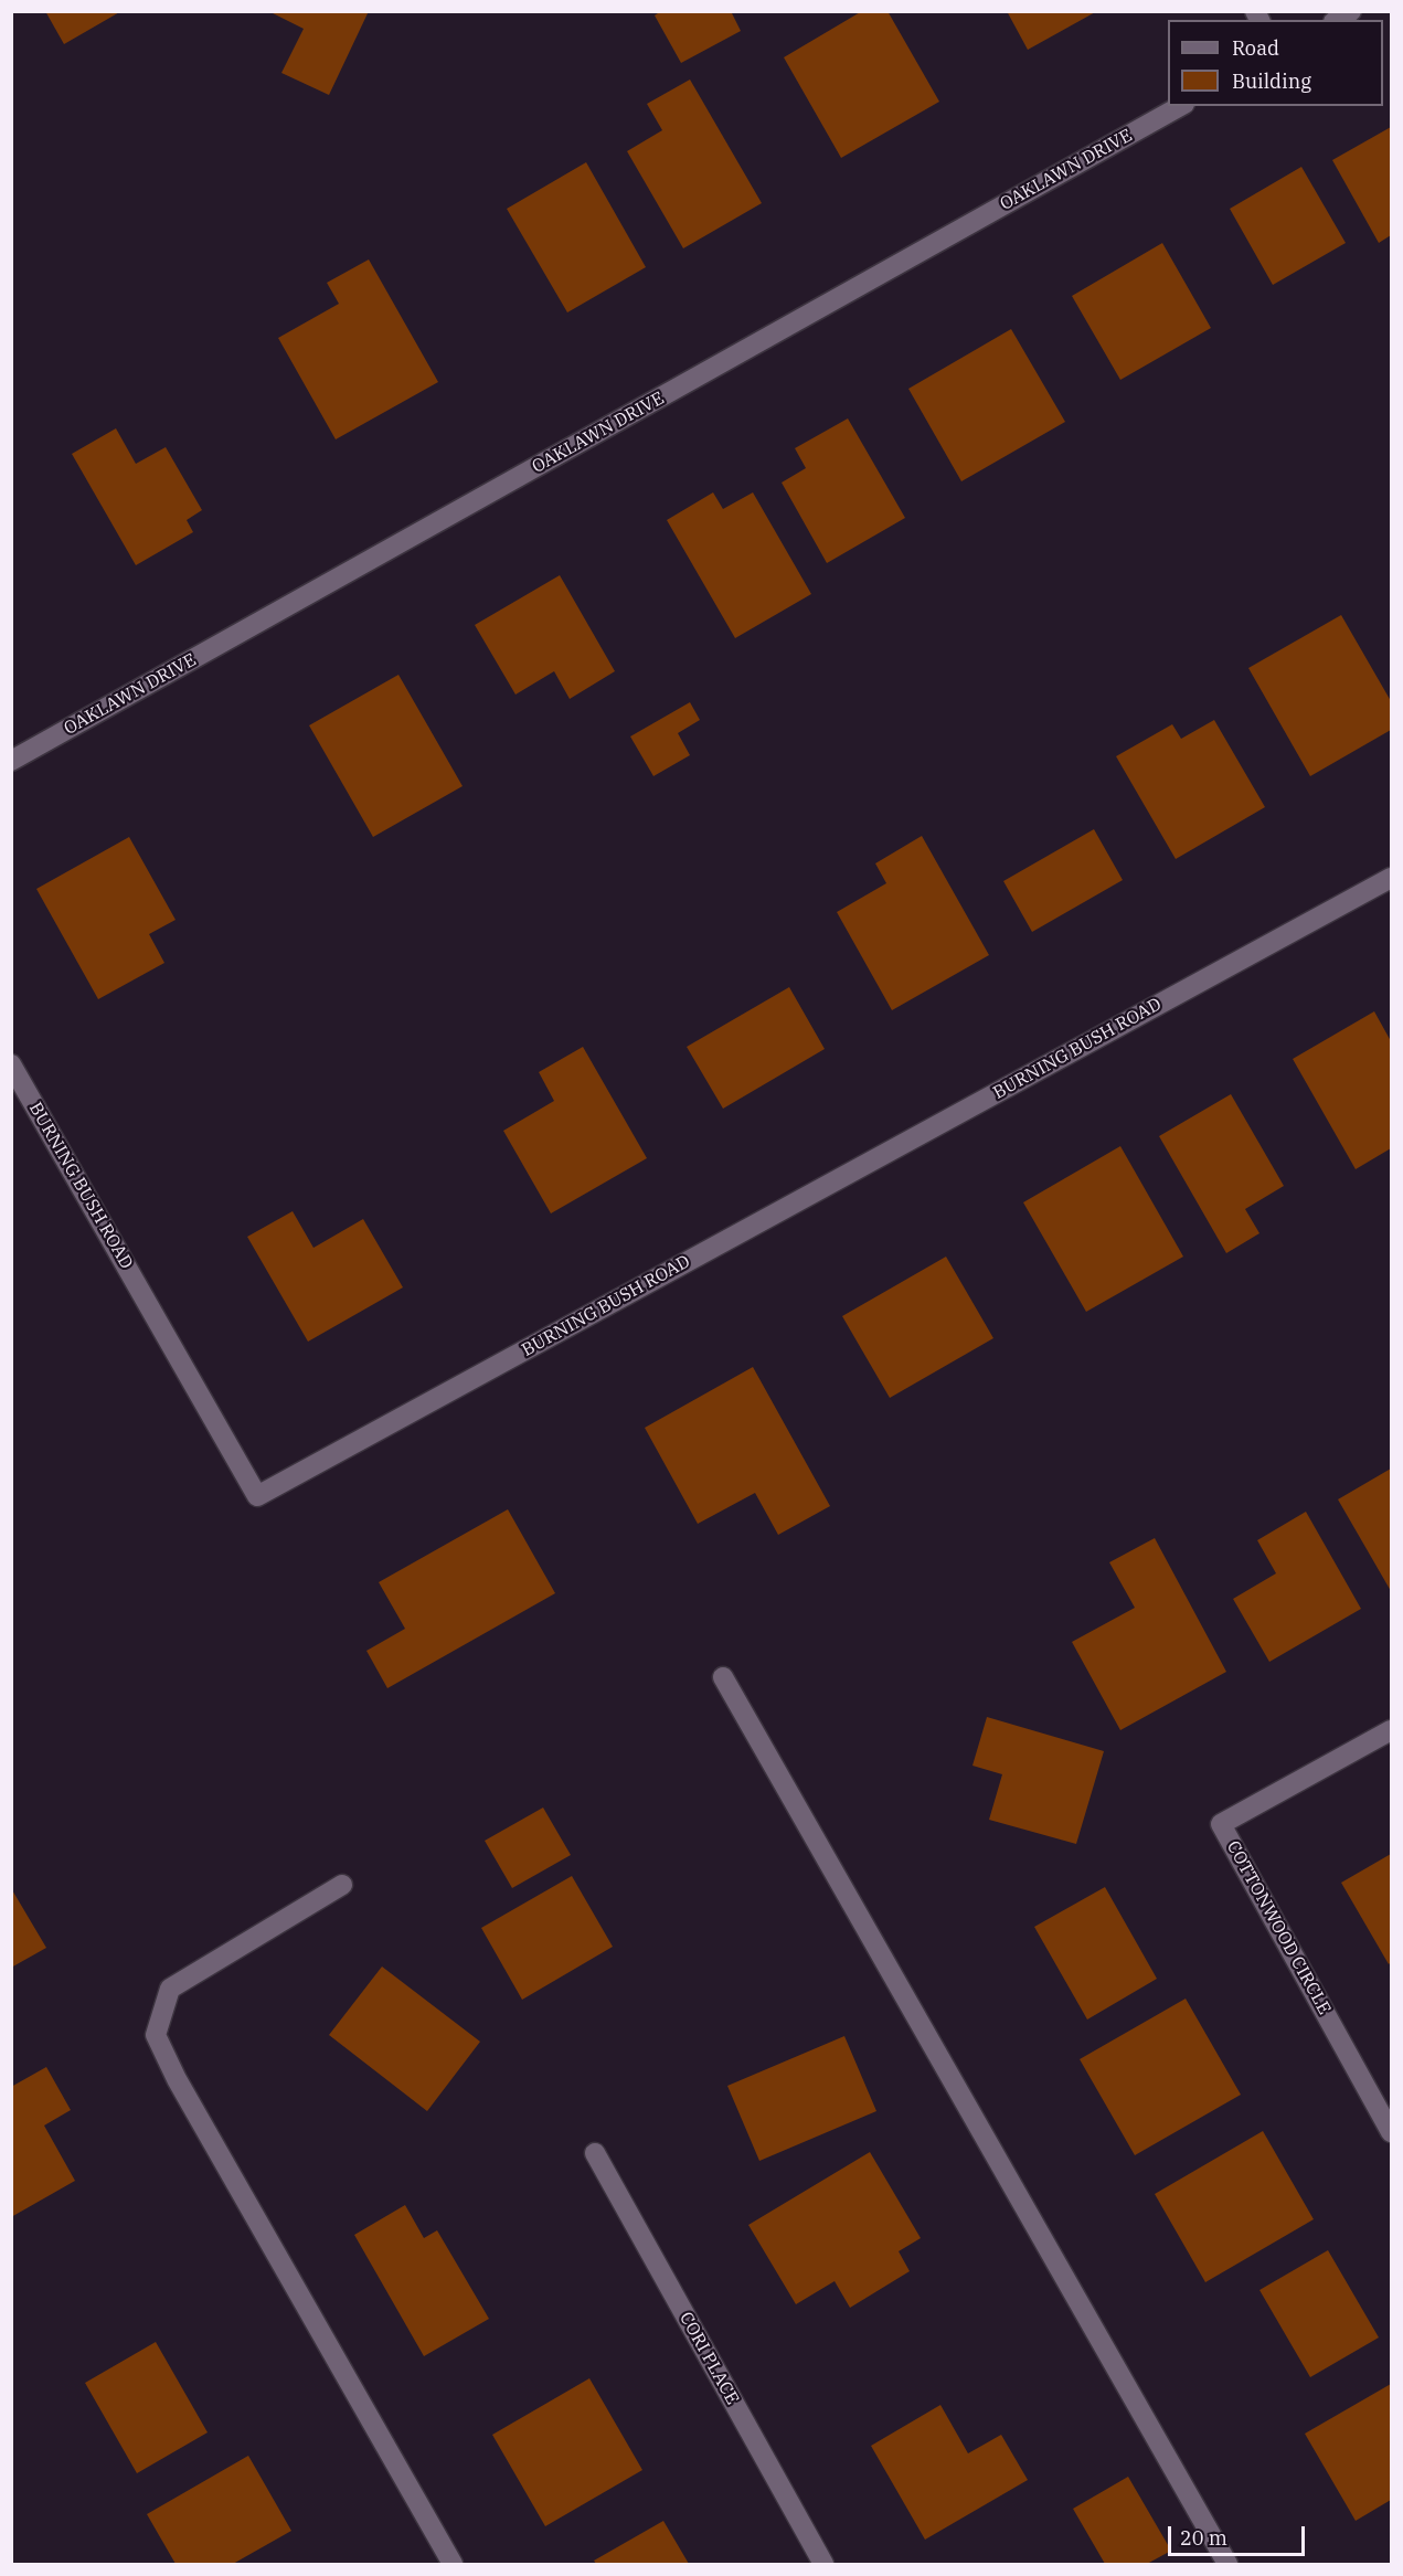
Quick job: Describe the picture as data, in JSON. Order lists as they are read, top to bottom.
{
  "streets": {
    "street": [
      "OAKLAWN DRIVE",
      "BURNING BUSH ROAD",
      "COTTONWOOD CIRCLE",
      "CORI PLACE"
    ]
  },
  "legend": ["Road", "Building"],
  "scale_bar": "20 m"
}
